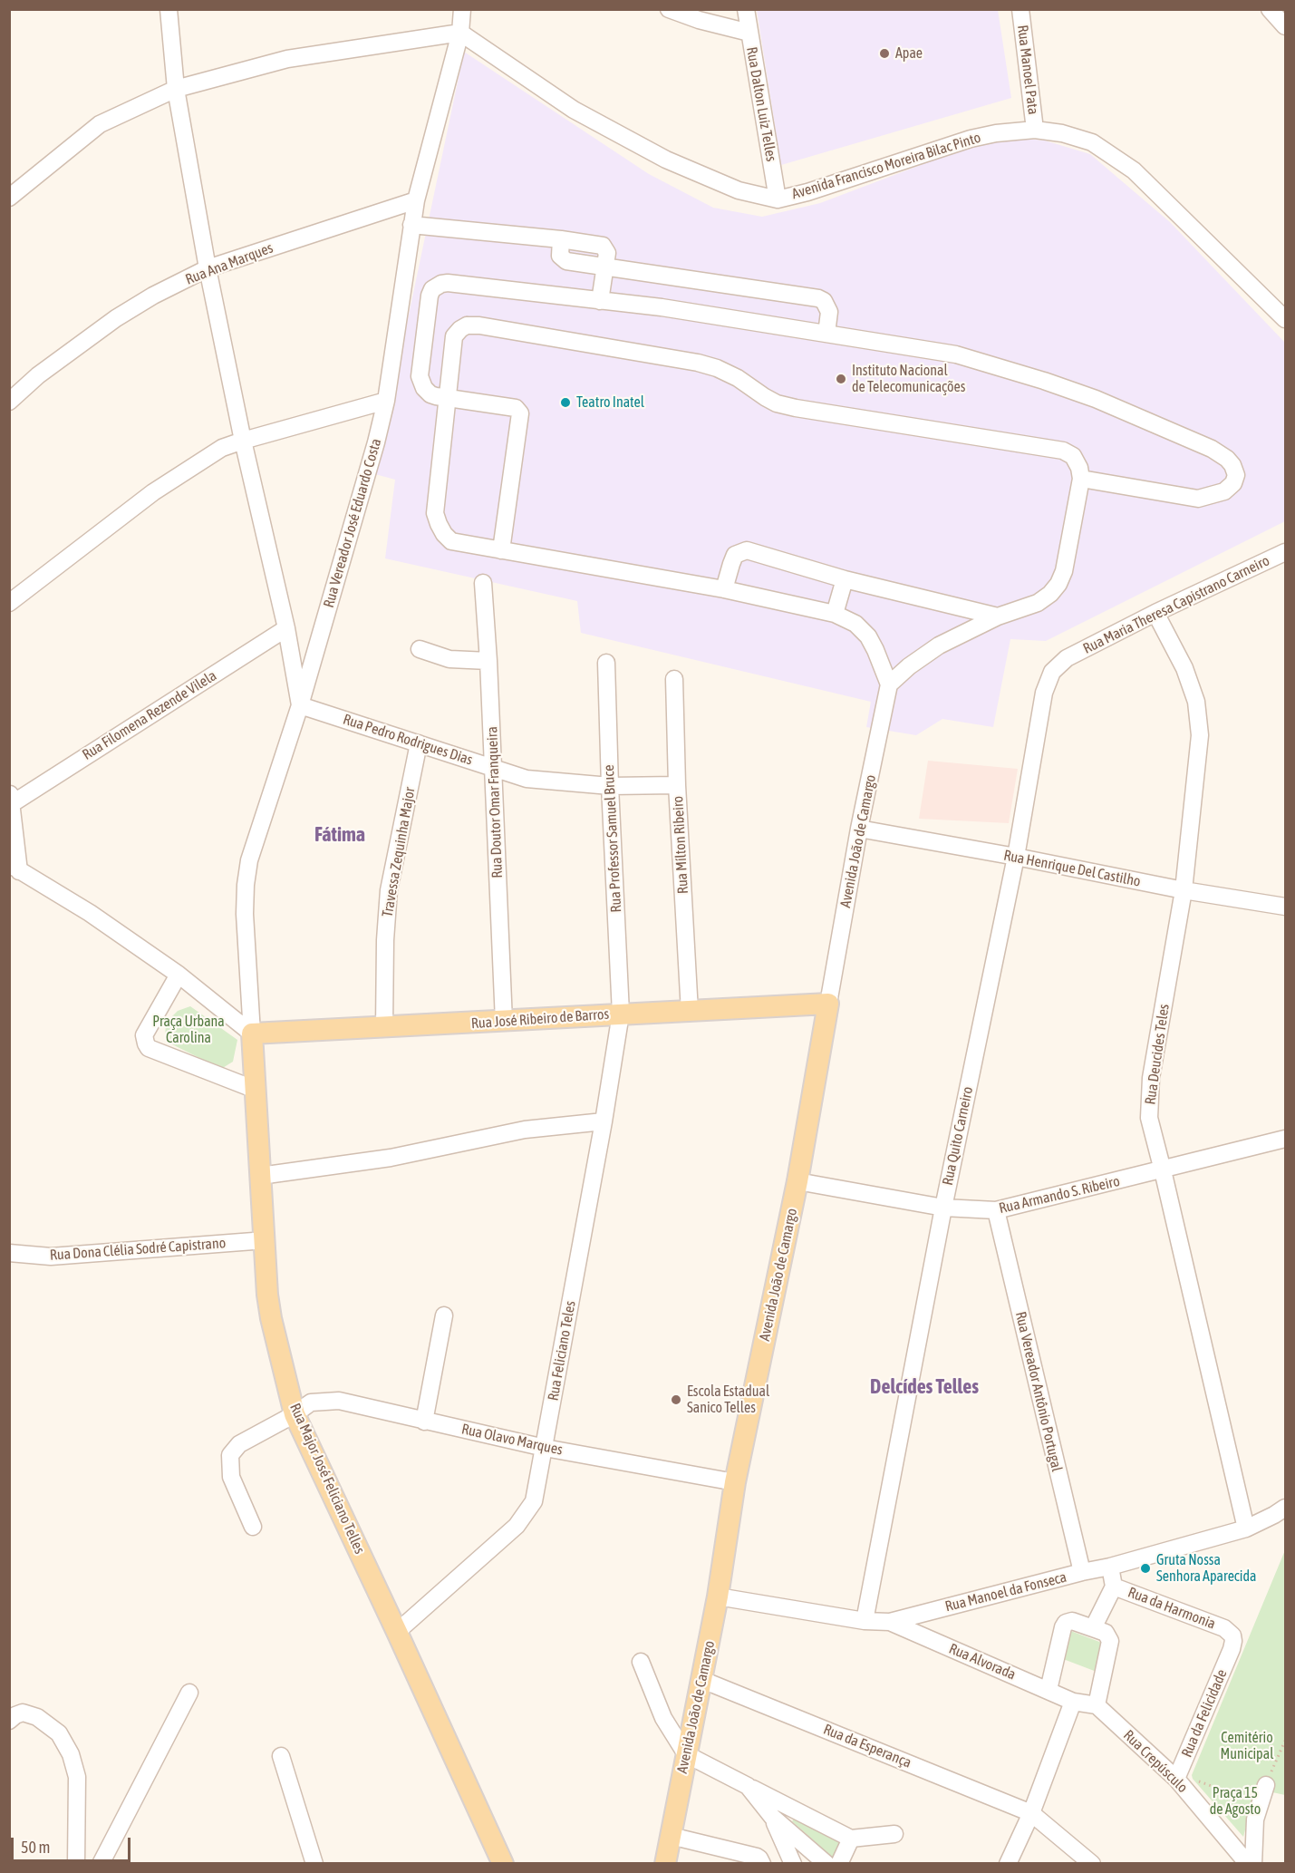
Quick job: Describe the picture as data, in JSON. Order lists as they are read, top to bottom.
{
  "streets": {
    "main road": ["Avenida João de Camargo", "Rua José Ribeiro de Barros", "Rua Major José Feliciano Telles"],
    "street": [
      "Rua Manoel Pata",
      "Rua Dalton Luiz Telles",
      "Avenida Francisco Moreira Bilac Pinto",
      "Rua Ana Marques",
      "Rua Vereador José Eduardo Costa",
      "Rua Maria Theresa Capistrano Carneiro",
      "Rua Filomena Rezende Vilela",
      "Rua Pedro Rodrigues Dias",
      "Rua Doutor Omar Franqueira",
      "Rua Professor Samuel Bruce",
      "Rua Mílton Ribeiro",
      "Travessa Zequinha Major",
      "Rua Henrique Del Castilho",
      "Rua Deucides Teles",
      "Rua Quito Carneiro",
      "Rua Armando S. Ribeiro",
      "Rua Dona Clélia Sodré Capistrano",
      "Rua Feliciano Teles",
      "Rua Vereador Antônio Portugal",
      "Rua Olavo Marques",
      "Rua Manoel da Fonseca",
      "Rua da Harmonia",
      "Rua Alvorada",
      "Rua da Felicidade",
      "Rua da Esperança",
      "Rua Crepúsculo"
    ]
  },
  "crossings": [
    ["Rua Manoel Pata", "Avenida Francisco Moreira Bilac Pinto"],
    ["Rua Dalton Luiz Telles", "Avenida Francisco Moreira Bilac Pinto"],
    ["Avenida Francisco Moreira Bilac Pinto", "Rua Vereador José Eduardo Costa"],
    ["Rua Ana Marques", "Rua Vereador José Eduardo Costa"],
    ["Rua Vereador José Eduardo Costa", "Rua Pedro Rodrigues Dias"],
    ["Rua Vereador José Eduardo Costa", "Rua José Ribeiro de Barros"],
    ["Rua Vereador José Eduardo Costa", "Rua Major José Feliciano Telles"],
    ["Rua Maria Theresa Capistrano Carneiro", "Rua Deucides Teles"],
    ["Rua Maria Theresa Capistrano Carneiro", "Rua Quito Carneiro"],
    ["Rua Pedro Rodrigues Dias", "Rua Doutor Omar Franqueira"],
    ["Rua Pedro Rodrigues Dias", "Rua Professor Samuel Bruce"],
    ["Rua Pedro Rodrigues Dias", "Rua Mílton Ribeiro"],
    ["Rua Pedro Rodrigues Dias", "Travessa Zequinha Major"],
    ["Rua Doutor Omar Franqueira", "Rua José Ribeiro de Barros"],
    ["Rua Professor Samuel Bruce", "Rua José Ribeiro de Barros"],
    ["Rua Professor Samuel Bruce", "Rua Feliciano Teles"],
    ["Avenida João de Camargo", "Rua Henrique Del Castilho"],
    ["Avenida João de Camargo", "Rua José Ribeiro de Barros"],
    ["Avenida João de Camargo", "Rua Armando S. Ribeiro"],
    ["Avenida João de Camargo", "Rua Olavo Marques"],
    ["Avenida João de Camargo", "Rua Manoel da Fonseca"],
    ["Avenida João de Camargo", "Rua da Esperança"],
    ["Rua Mílton Ribeiro", "Rua José Ribeiro de Barros"],
    ["Travessa Zequinha Major", "Rua José Ribeiro de Barros"],
    ["Rua Henrique Del Castilho", "Rua Deucides Teles"],
    ["Rua Henrique Del Castilho", "Rua Quito Carneiro"],
    ["Rua José Ribeiro de Barros", "Rua Feliciano Teles"],
    ["Rua José Ribeiro de Barros", "Rua Major José Feliciano Telles"],
    ["Rua Deucides Teles", "Rua Armando S. Ribeiro"],
    ["Rua Deucides Teles", "Rua Manoel da Fonseca"],
    ["Rua Quito Carneiro", "Rua Armando S. Ribeiro"],
    ["Rua Quito Carneiro", "Rua Manoel da Fonseca"],
    ["Rua Armando S. Ribeiro", "Rua Vereador Antônio Portugal"],
    ["Rua Dona Clélia Sodré Capistrano", "Rua Major José Feliciano Telles"],
    ["Rua Feliciano Teles", "Rua Olavo Marques"],
    ["Rua Feliciano Teles", "Rua Major José Feliciano Telles"],
    ["Rua Vereador Antônio Portugal", "Rua Manoel da Fonseca"],
    ["Rua Olavo Marques", "Rua Major José Feliciano Telles"],
    ["Rua Manoel da Fonseca", "Rua da Harmonia"],
    ["Rua Manoel da Fonseca", "Rua Alvorada"],
    ["Rua da Harmonia", "Rua da Felicidade"],
    ["Rua da Felicidade", "Rua Crepúsculo"]
  ],
  "districts": ["Fátima", "Delcídes Telles"],
  "parks": ["Praça Urbana Carolina", "Cemitério Municipal", "Praça 15 de Agosto"],
  "places": [
    "Apae",
    "Instituto Nacional de Telecomunicações",
    "Teatro Inatel",
    "Escola Estadual Sanico Telles",
    "Gruta Nossa Senhora Aparecida"
  ],
  "scale_bar": "50 m"
}
